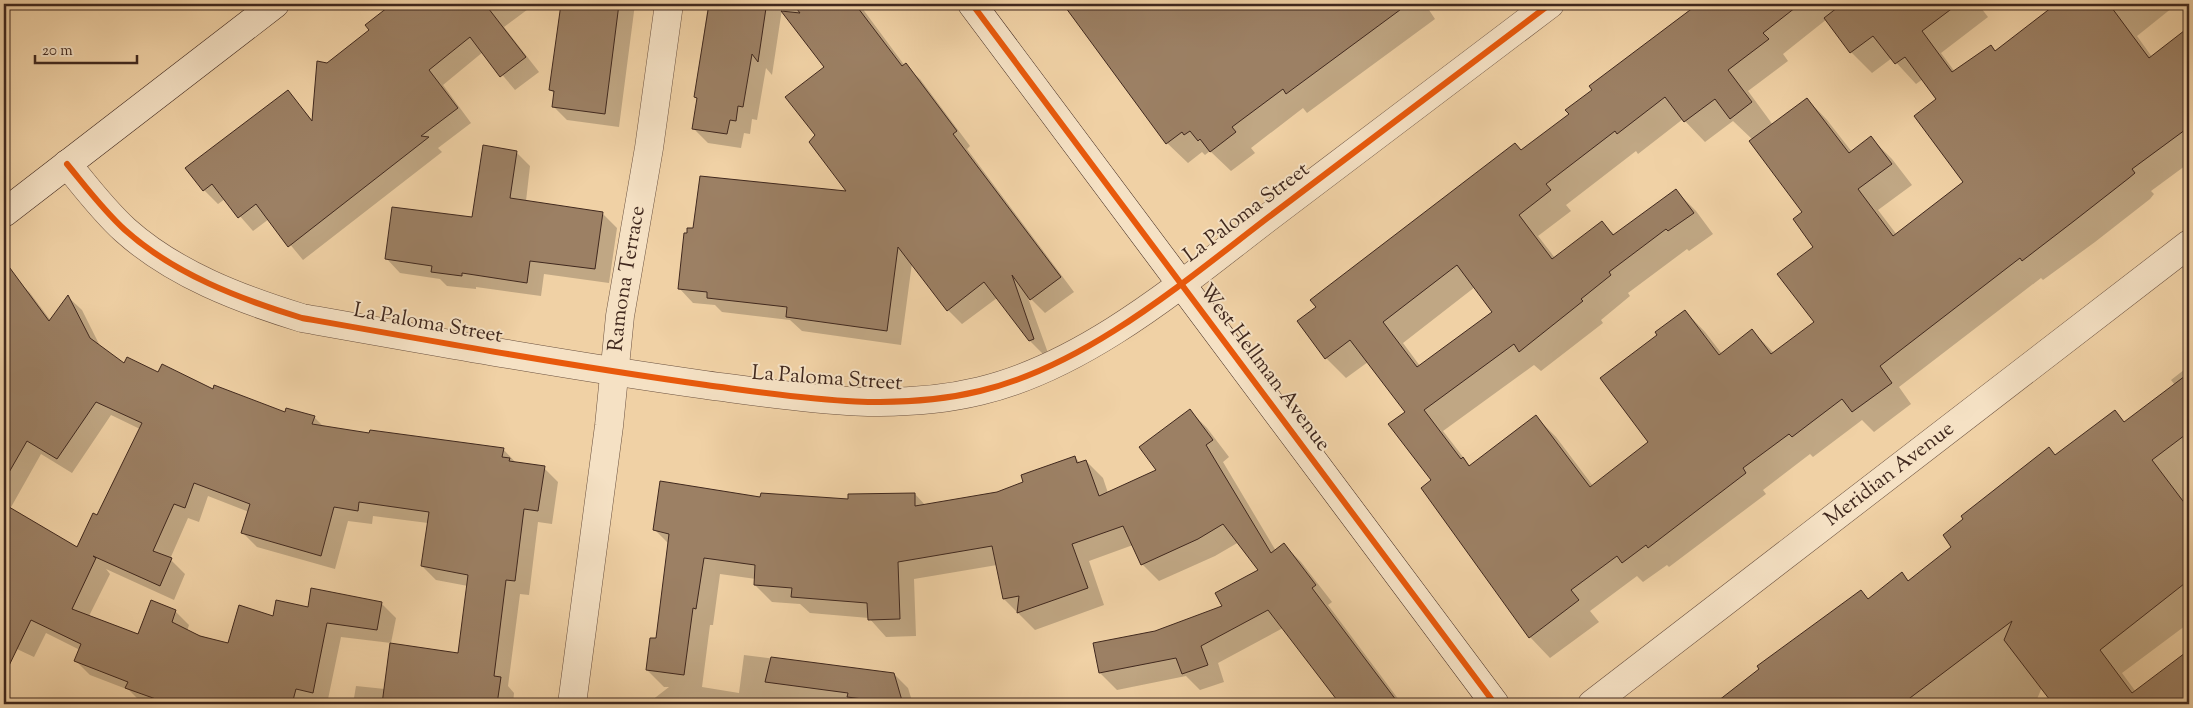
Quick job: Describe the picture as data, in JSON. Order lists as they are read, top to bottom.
{
  "streets": {
    "street": [
      "La Paloma Street",
      "Ramona Terrace",
      "West Hellman Avenue",
      "Meridian Avenue"
    ]
  },
  "crossings": [
    ["La Paloma Street", "Ramona Terrace"],
    ["La Paloma Street", "West Hellman Avenue"]
  ],
  "scale_bar": "20 m"
}
